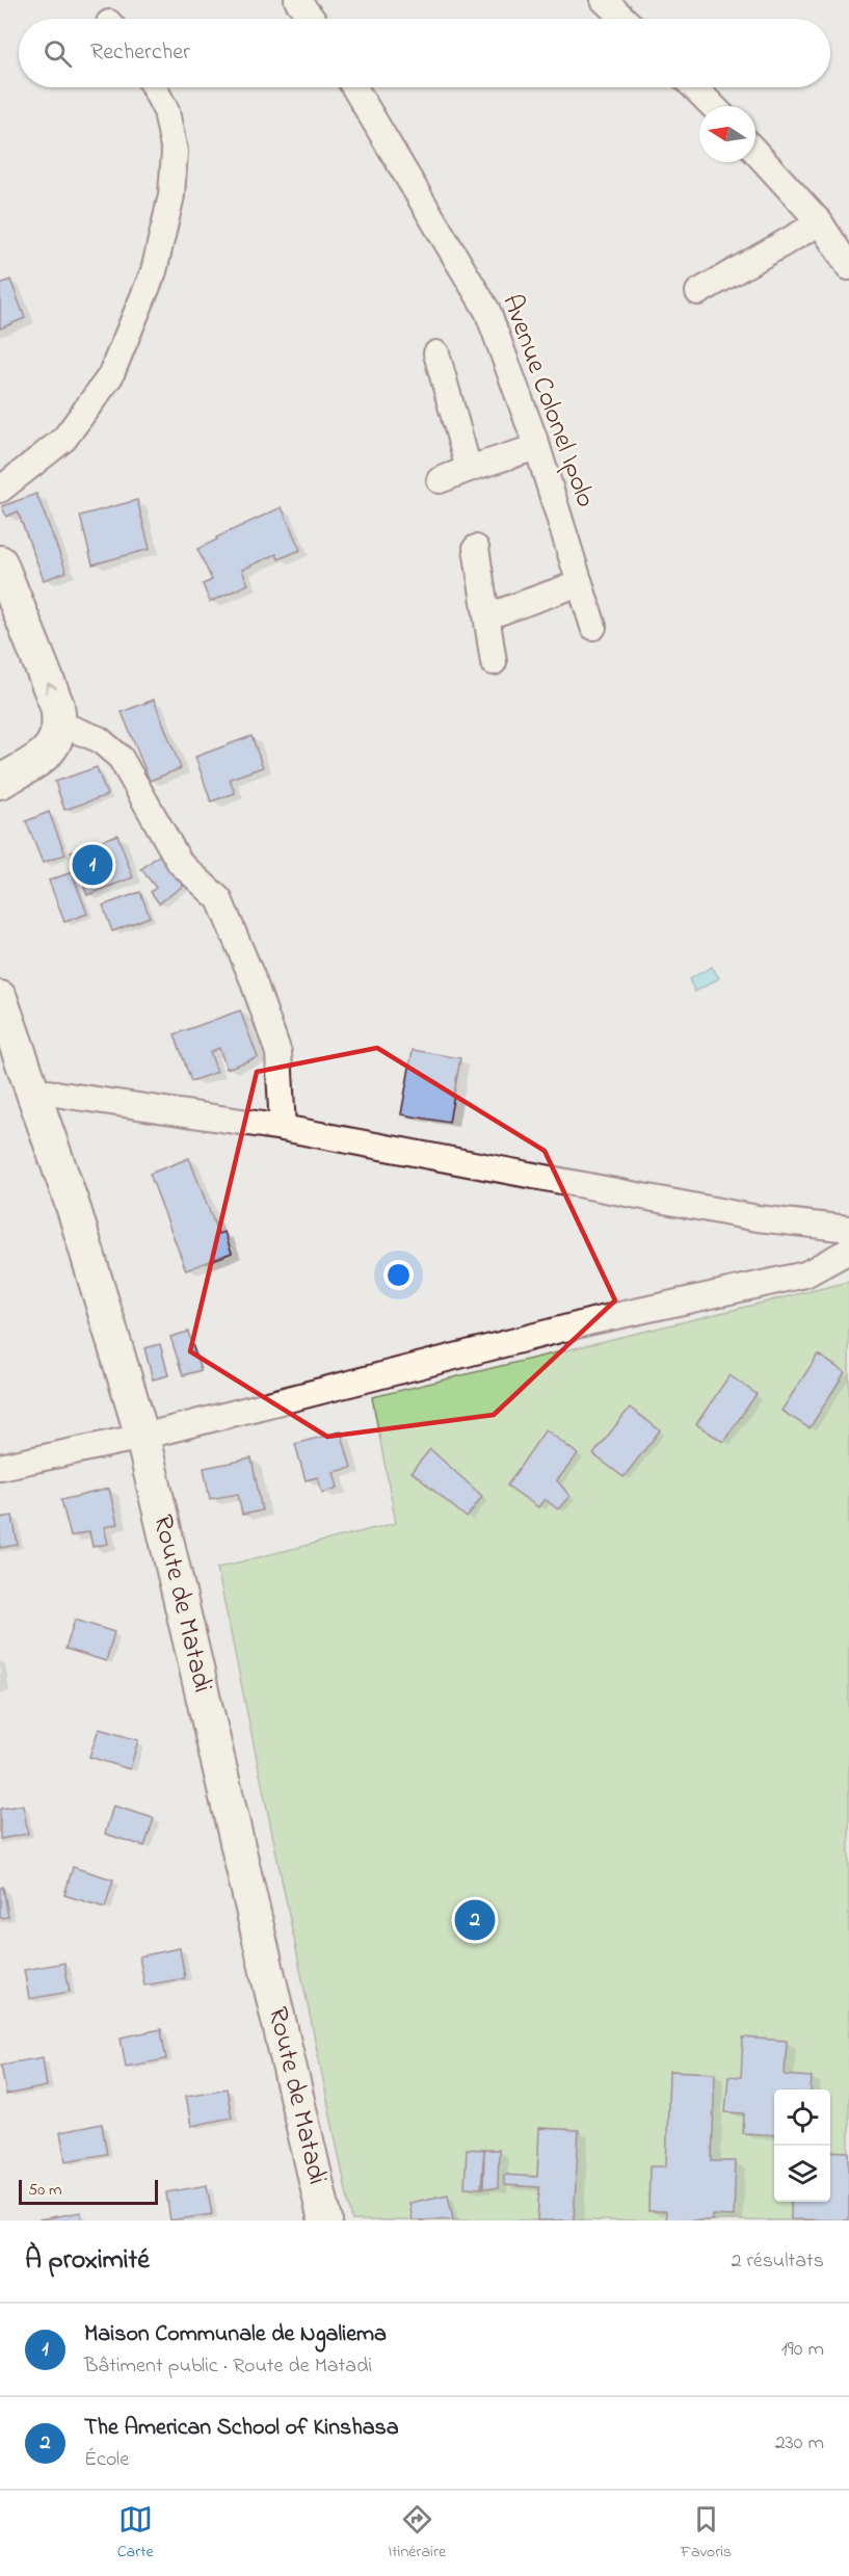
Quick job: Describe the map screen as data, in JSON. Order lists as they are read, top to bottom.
{
  "streets": {
    "main road": ["Route de Matadi"],
    "street": ["Avenue Colonel Ipolo"]
  },
  "scale_bar": "50 m",
  "north": "left",
  "page": {
    "search": "Rechercher",
    "pins": ["1", "2"],
    "scale": "50 m",
    "heading": ["À proximité", "2 résultats"],
    "list": [
      {
        "mark": "1",
        "name": "Maison Communale de Ngaliema",
        "note": "Bâtiment public · Route de Matadi",
        "value": "190 m"
      },
      {
        "mark": "2",
        "name": "The American School of Kinshasa",
        "note": "École",
        "value": "230 m"
      }
    ],
    "nav": ["Carte", "Itinéraire", "Favoris"]
  }
}
